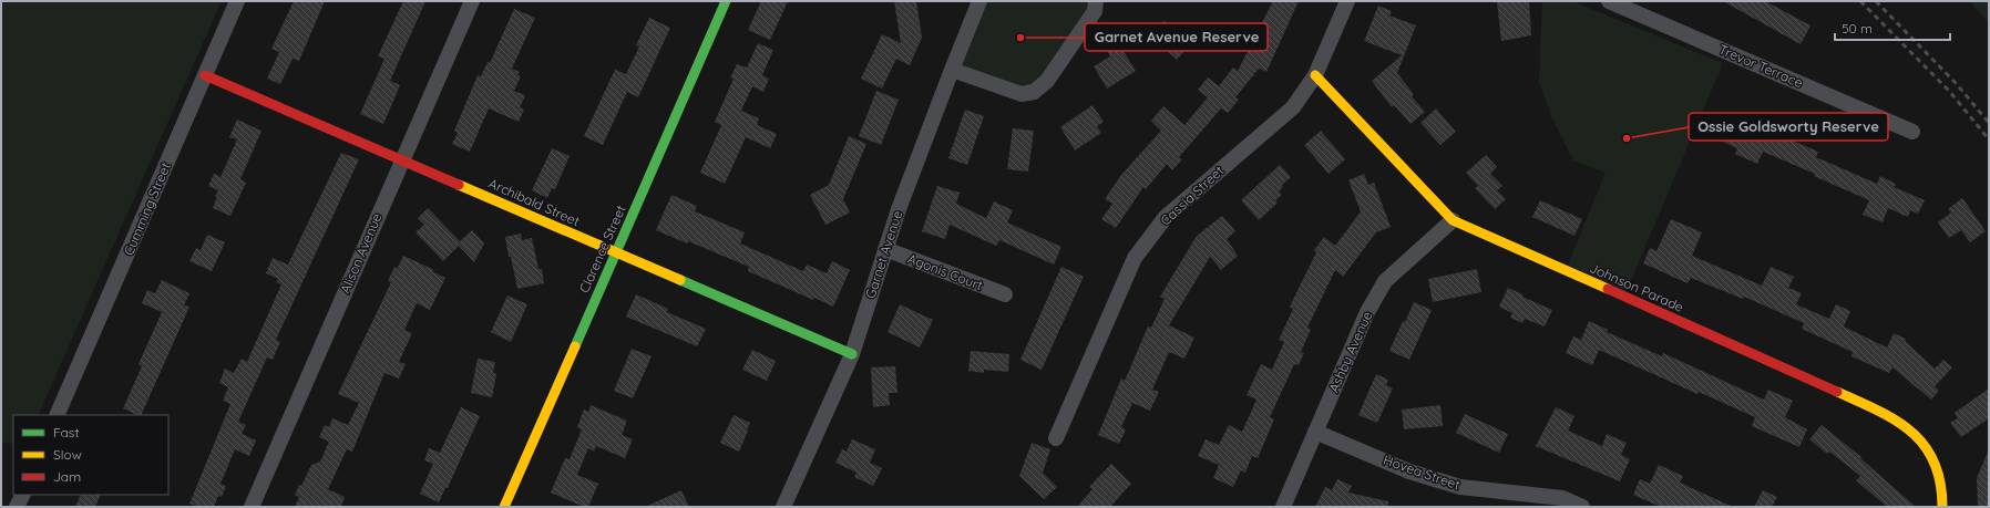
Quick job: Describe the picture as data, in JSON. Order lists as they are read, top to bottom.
{
  "streets": {
    "street": [
      "Trevor Terrace",
      "Cassia Street",
      "Archibald Street",
      "Cumming Street",
      "Clarence Street",
      "Alison Avenue",
      "Garnet Avenue",
      "Agonis Court",
      "Johnson Parade",
      "Ashby Avenue",
      "Hovea Street"
    ]
  },
  "crossings": [
    ["Cassia Street", "Johnson Parade"],
    ["Archibald Street", "Cumming Street"],
    ["Archibald Street", "Clarence Street"],
    ["Archibald Street", "Alison Avenue"],
    ["Archibald Street", "Garnet Avenue"],
    ["Garnet Avenue", "Agonis Court"],
    ["Johnson Parade", "Ashby Avenue"],
    ["Ashby Avenue", "Hovea Street"]
  ],
  "places": ["Garnet Avenue Reserve", "Ossie Goldsworty Reserve"],
  "legend": ["Fast", "Slow", "Jam"],
  "scale_bar": "50 m"
}
